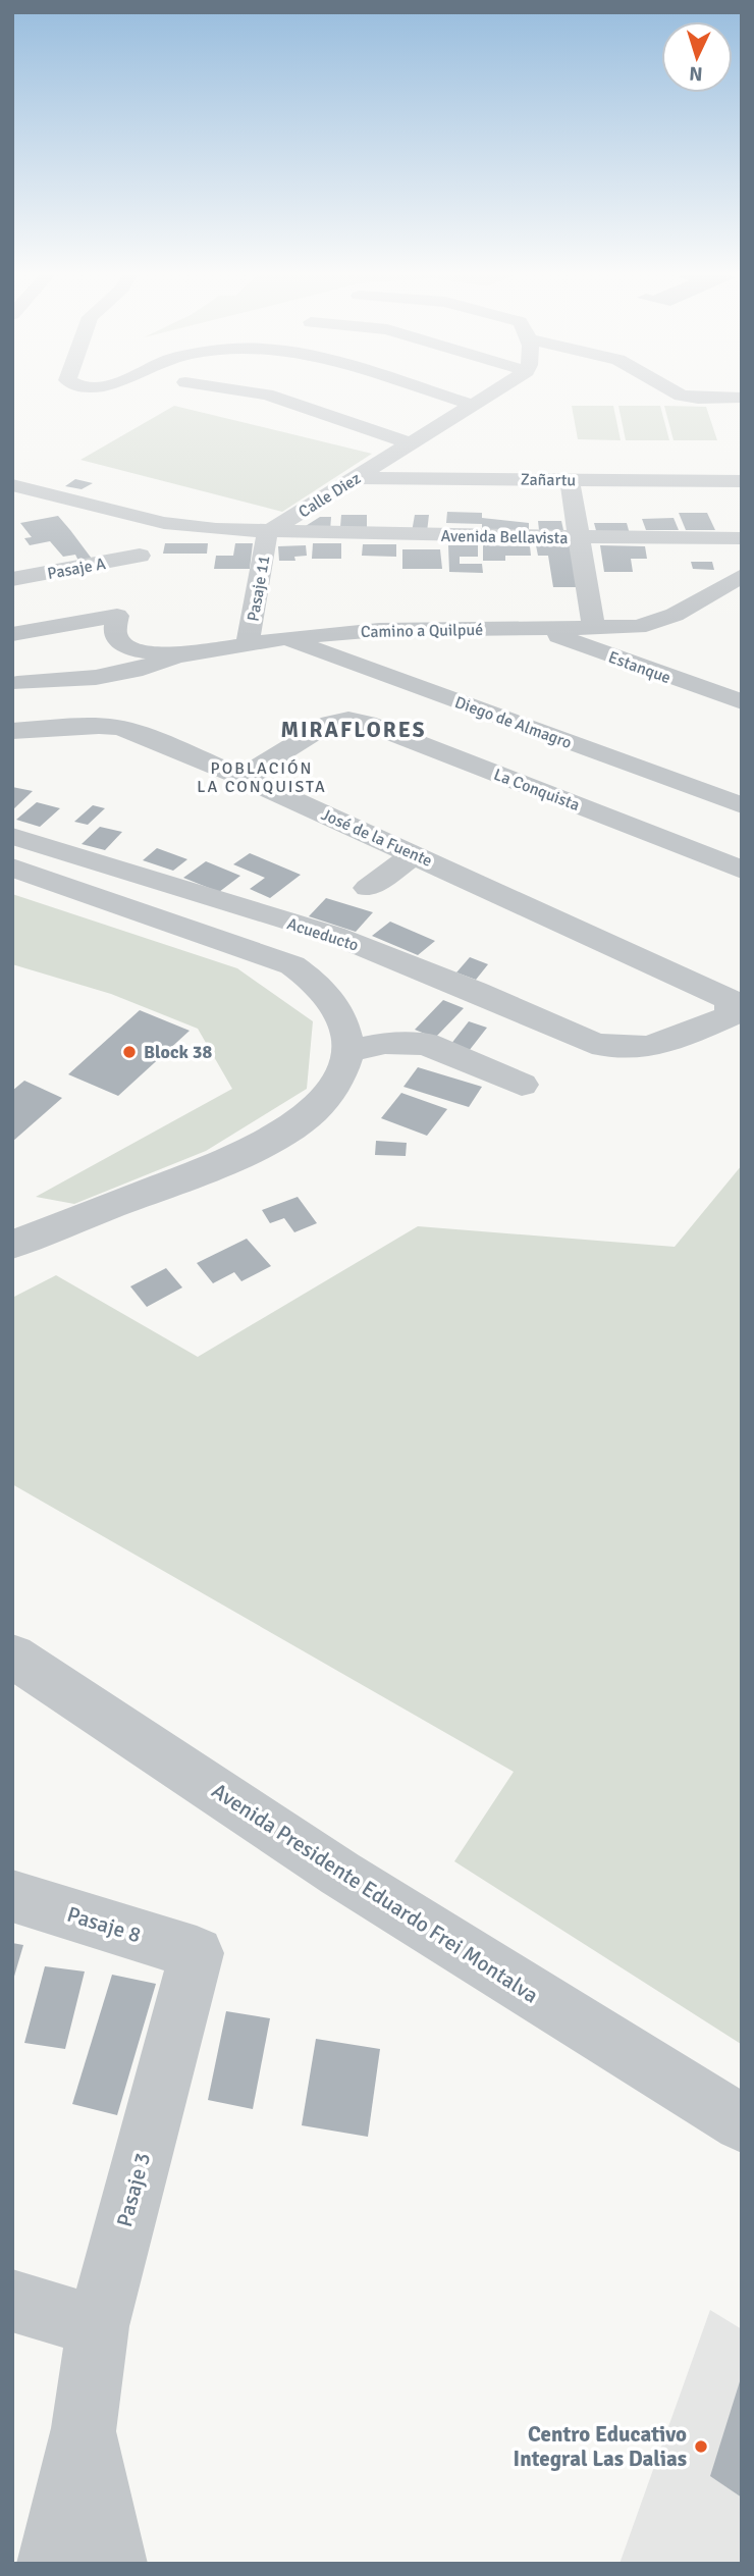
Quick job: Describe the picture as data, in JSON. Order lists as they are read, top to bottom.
{
  "streets": {
    "street": [
      "Zañartu",
      "Calle Diez",
      "Avenida Bellavista",
      "Pasaje A",
      "Pasaje 11",
      "Camino a Quilpué",
      "Estanque",
      "Diego de Almagro",
      "La Conquista",
      "José de la Fuente",
      "Acueducto",
      "Avenida Presidente Eduardo Frei Montalva",
      "Pasaje 8",
      "Pasaje 3"
    ]
  },
  "crossings": [
    ["Zañartu", "Calle Diez"],
    ["Calle Diez", "Avenida Bellavista"],
    ["Calle Diez", "Pasaje 11"],
    ["Avenida Bellavista", "Pasaje 11"],
    ["Pasaje 11", "Camino a Quilpué"],
    ["Camino a Quilpué", "Estanque"],
    ["Camino a Quilpué", "Diego de Almagro"],
    ["La Conquista", "José de la Fuente"],
    ["José de la Fuente", "Acueducto"],
    ["Pasaje 8", "Pasaje 3"]
  ],
  "districts": ["MIRAFLORES", "POBLACIÓN LA CONQUISTA"],
  "places": ["Block 38", "Centro Educativo Integral Las Dalias"],
  "north": "bottom"
}
